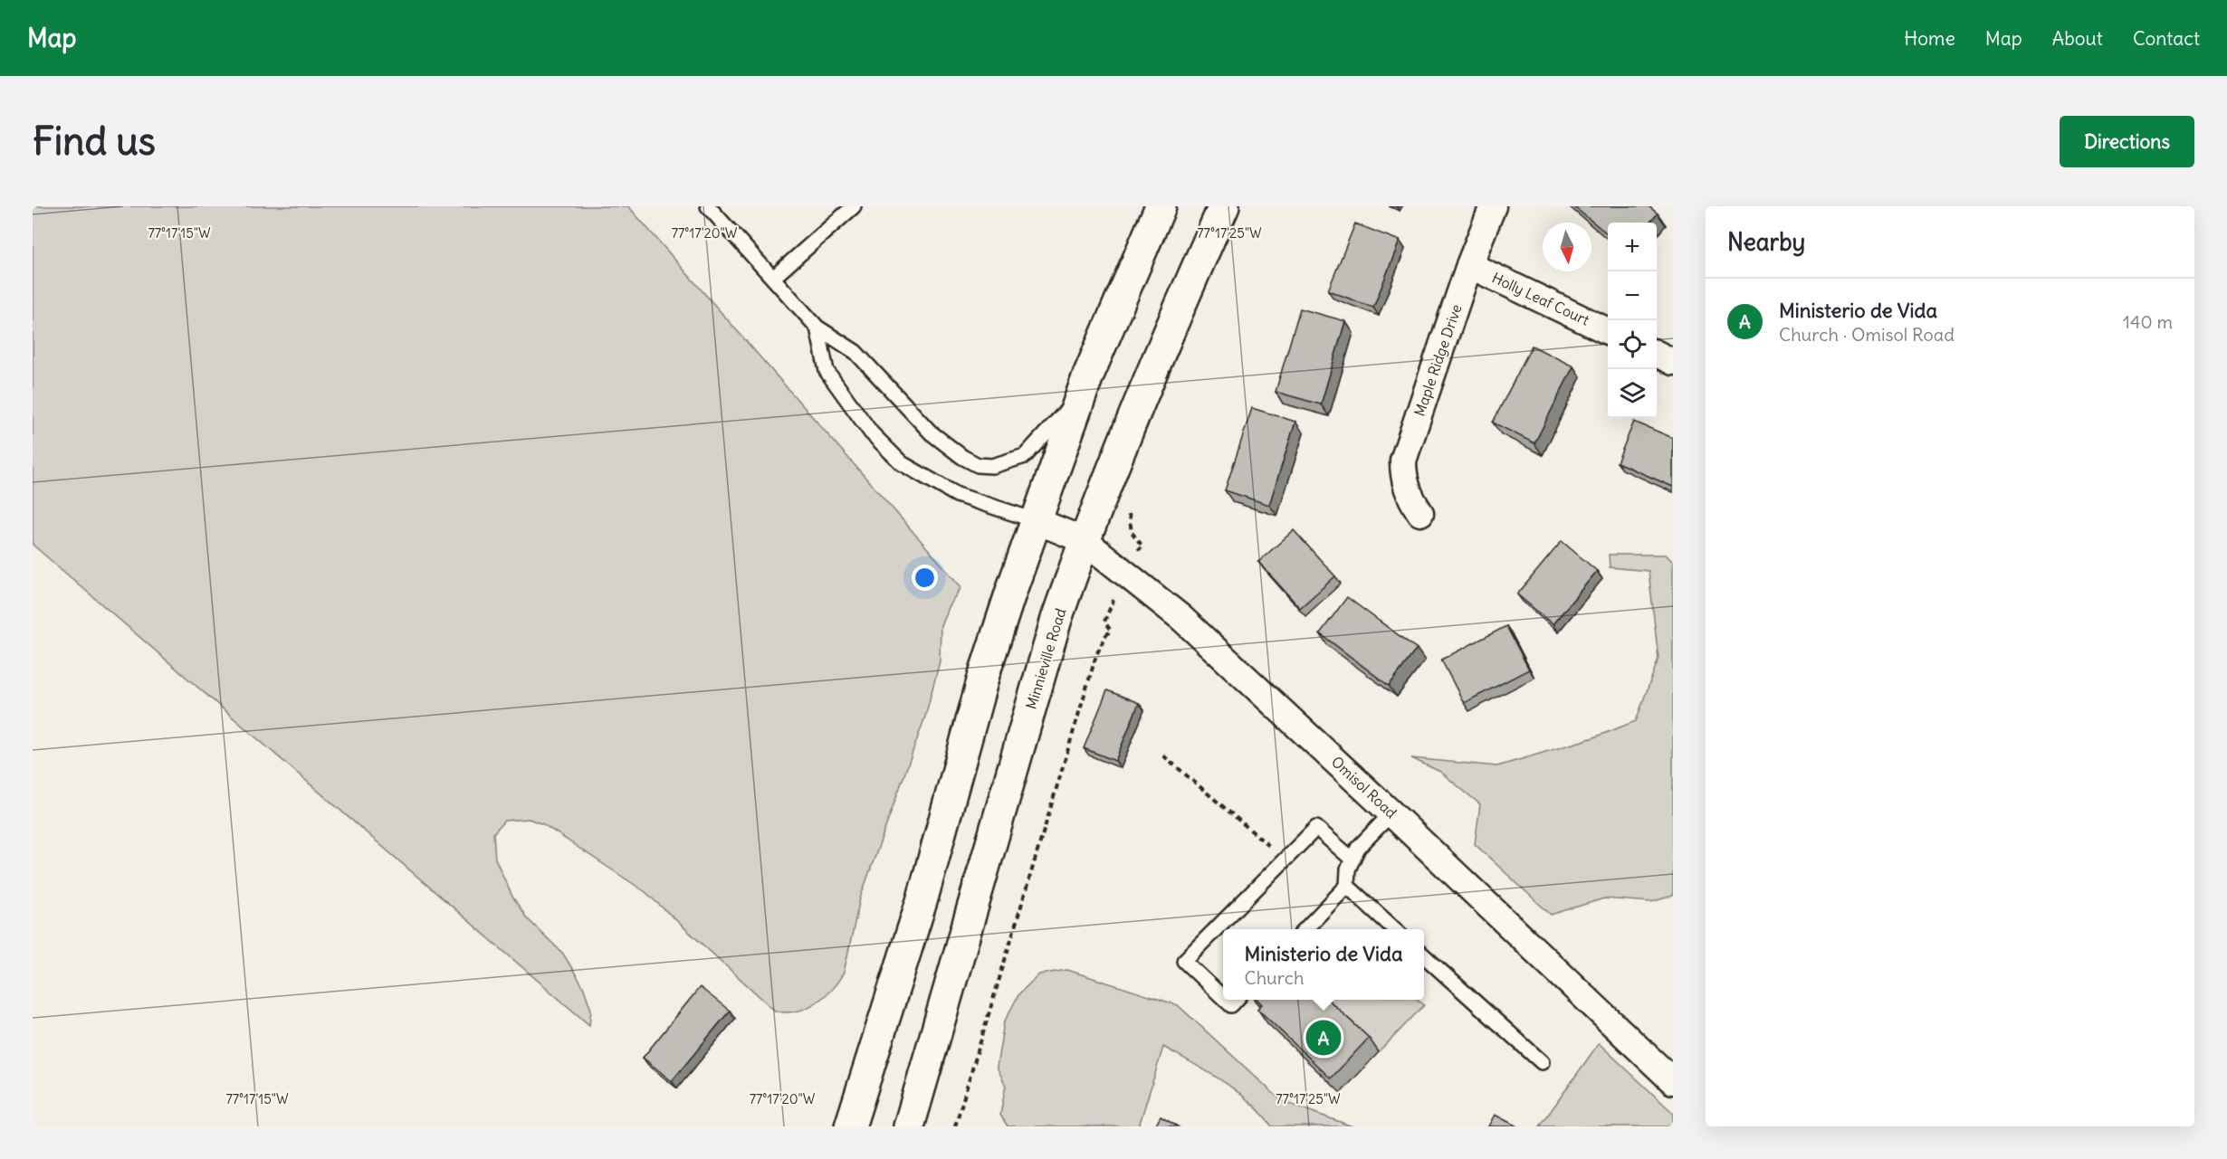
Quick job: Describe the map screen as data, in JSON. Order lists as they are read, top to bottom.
{
  "streets": {
    "main road": ["Minnieville Road"],
    "street": ["Holly Leaf Court", "Maple Ridge Drive", "Omisol Road"]
  },
  "crossings": [
    ["Holly Leaf Court", "Maple Ridge Drive"],
    ["Minnieville Road", "Omisol Road"]
  ],
  "north": "bottom",
  "page": {
    "header": "Map",
    "nav": [
      "Home",
      "Map",
      "About",
      "Contact"
    ],
    "buttons": "Directions",
    "title": "Find us",
    "heading": "Nearby",
    "map_buttons": ["+", "−"],
    "list": [
      {
        "mark": "A",
        "name": "Ministerio de Vida",
        "note": "Church · Omisol Road",
        "value": "140 m"
      }
    ],
    "popup": ["Ministerio de Vida", "Church"],
    "pins": "A"
  },
  "coordinates": ["77°17'15\"W", "77°17'20\"W", "77°17'25\"W"]
}
